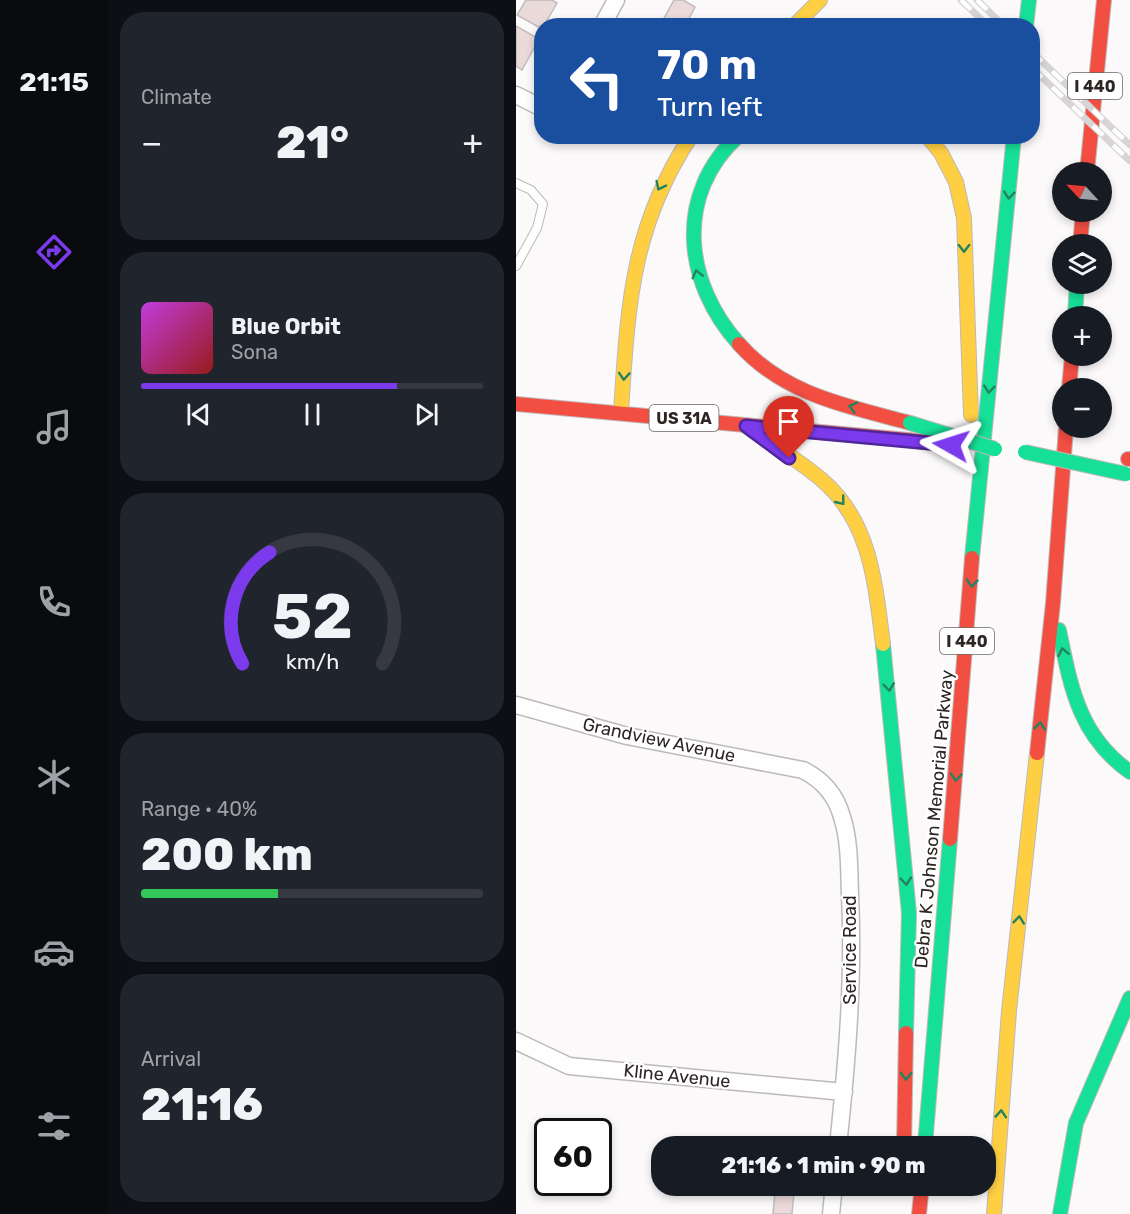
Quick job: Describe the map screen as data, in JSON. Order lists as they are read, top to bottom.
{
  "streets": {
    "main road": ["I 440", "US 31A", "Debra K Johnson Memorial Parkway"],
    "street": ["Grandview Avenue", "Service Road", "Kline Avenue"]
  },
  "crossings": [
    ["Grandview Avenue", "Service Road"],
    ["Service Road", "Kline Avenue"]
  ],
  "north": "top left",
  "page": {
    "tabs": "21:15",
    "tile": [
      "Climate",
      ["Range · 40%", "200 km"],
      ["Arrival", "21:16"]
    ],
    "turn": ["70 m", "Turn left"],
    "heat": ["−", "21°", "+"],
    "map_buttons": ["+", "−"],
    "song": ["Blue Orbit", "Sona"],
    "limit": "60",
    "trip": "21:16 · 1 min · 90 m",
    "gauge": ["52", "km/h"]
  }
}
